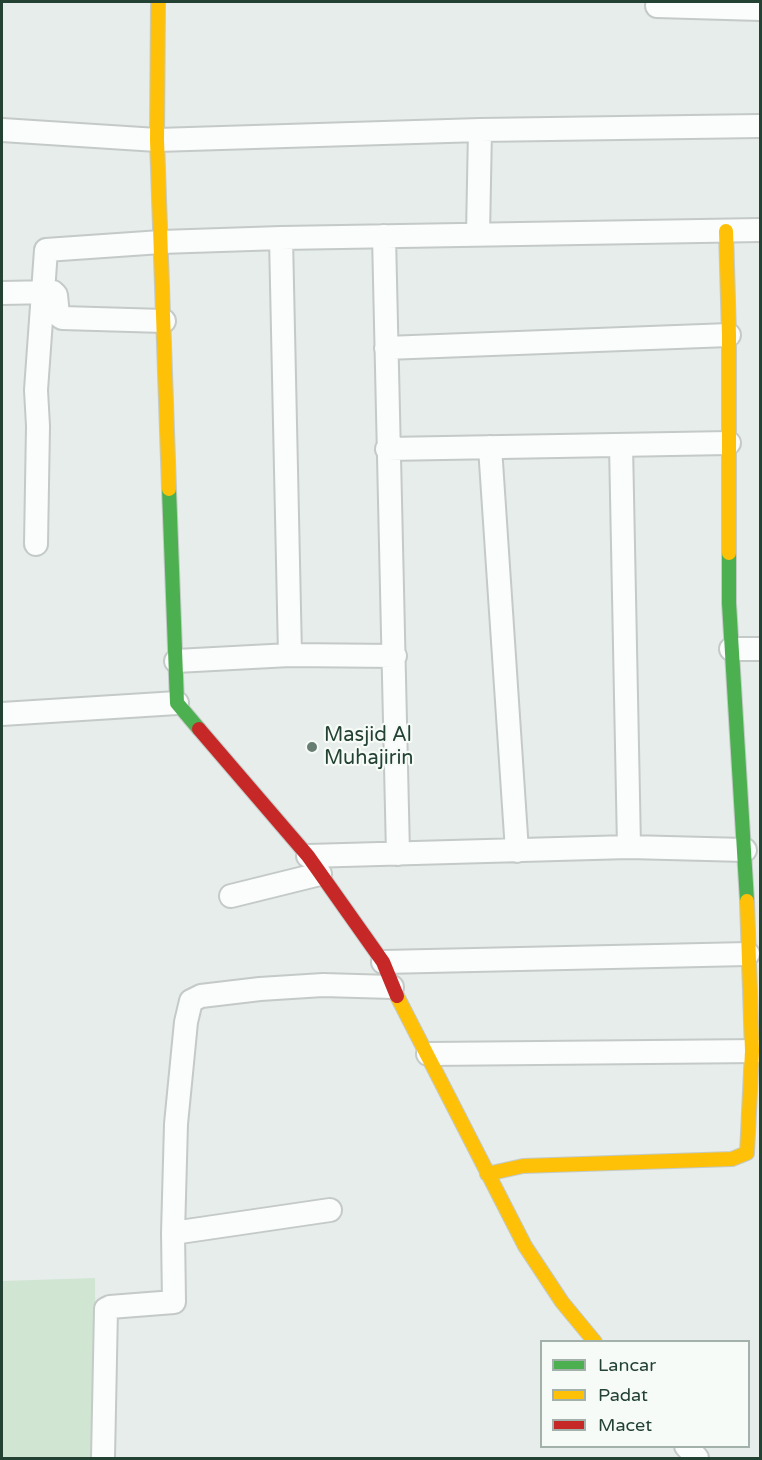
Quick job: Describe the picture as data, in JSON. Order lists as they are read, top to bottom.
{
  "places": ["Masjid Al Muhajirin"],
  "legend": ["Lancar", "Padat", "Macet"]
}
